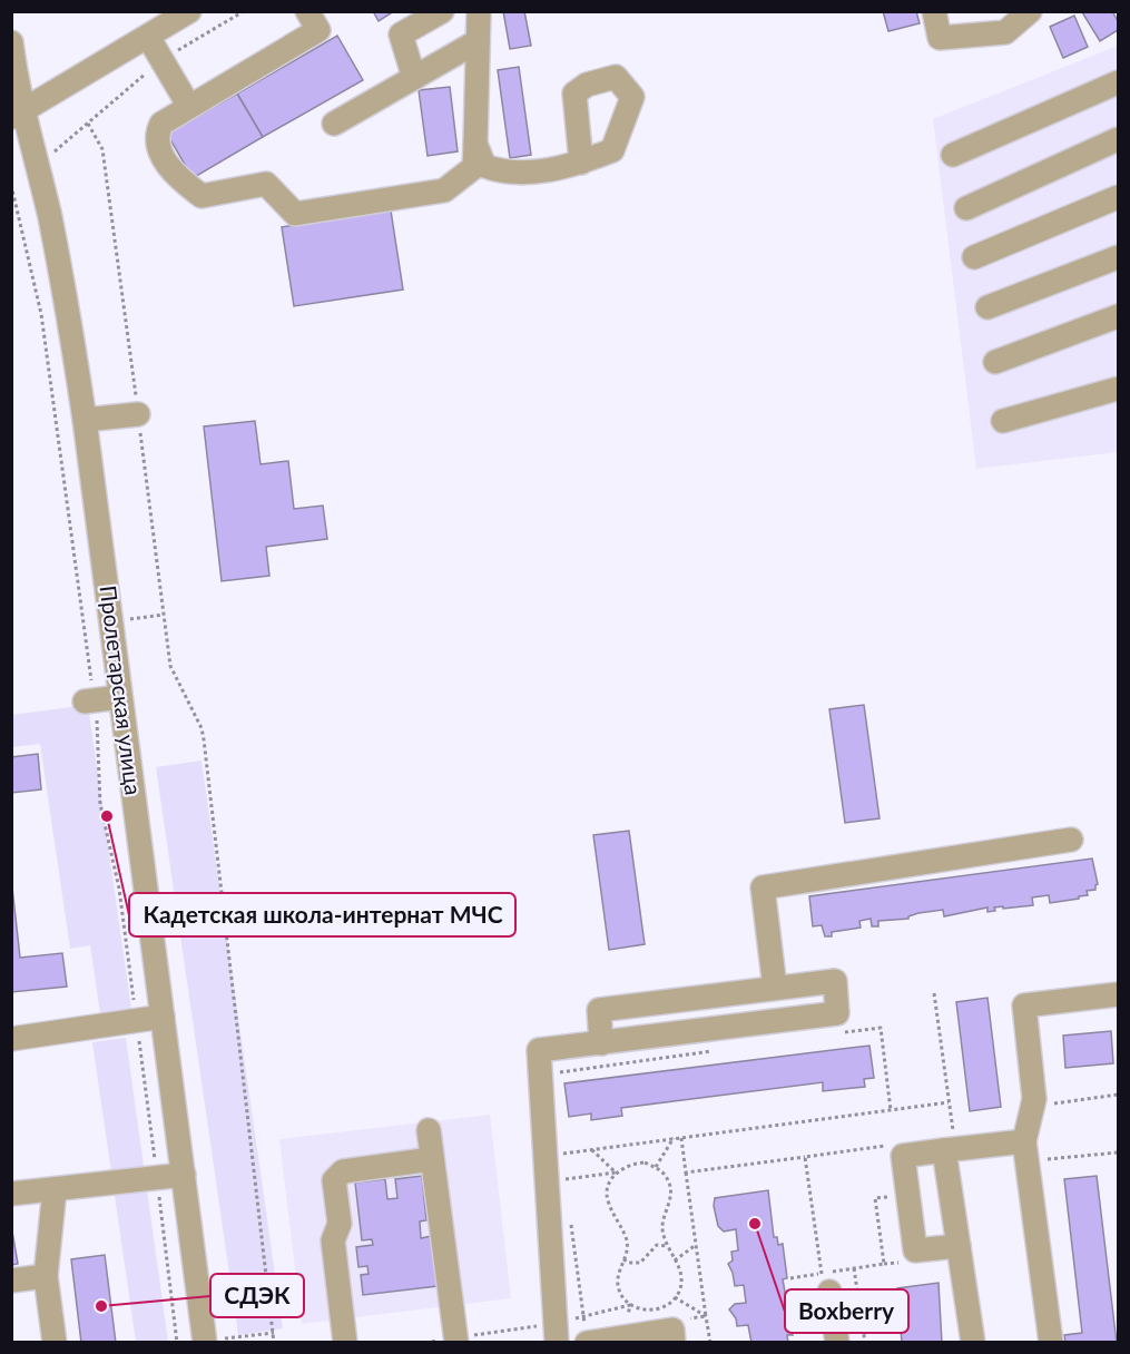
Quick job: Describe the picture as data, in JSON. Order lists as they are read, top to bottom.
{
  "streets": {
    "street": ["Пролетарская улица"]
  },
  "places": ["Кадетская школа-интернат МЧС", "Boxberry", "СДЭК"]
}
